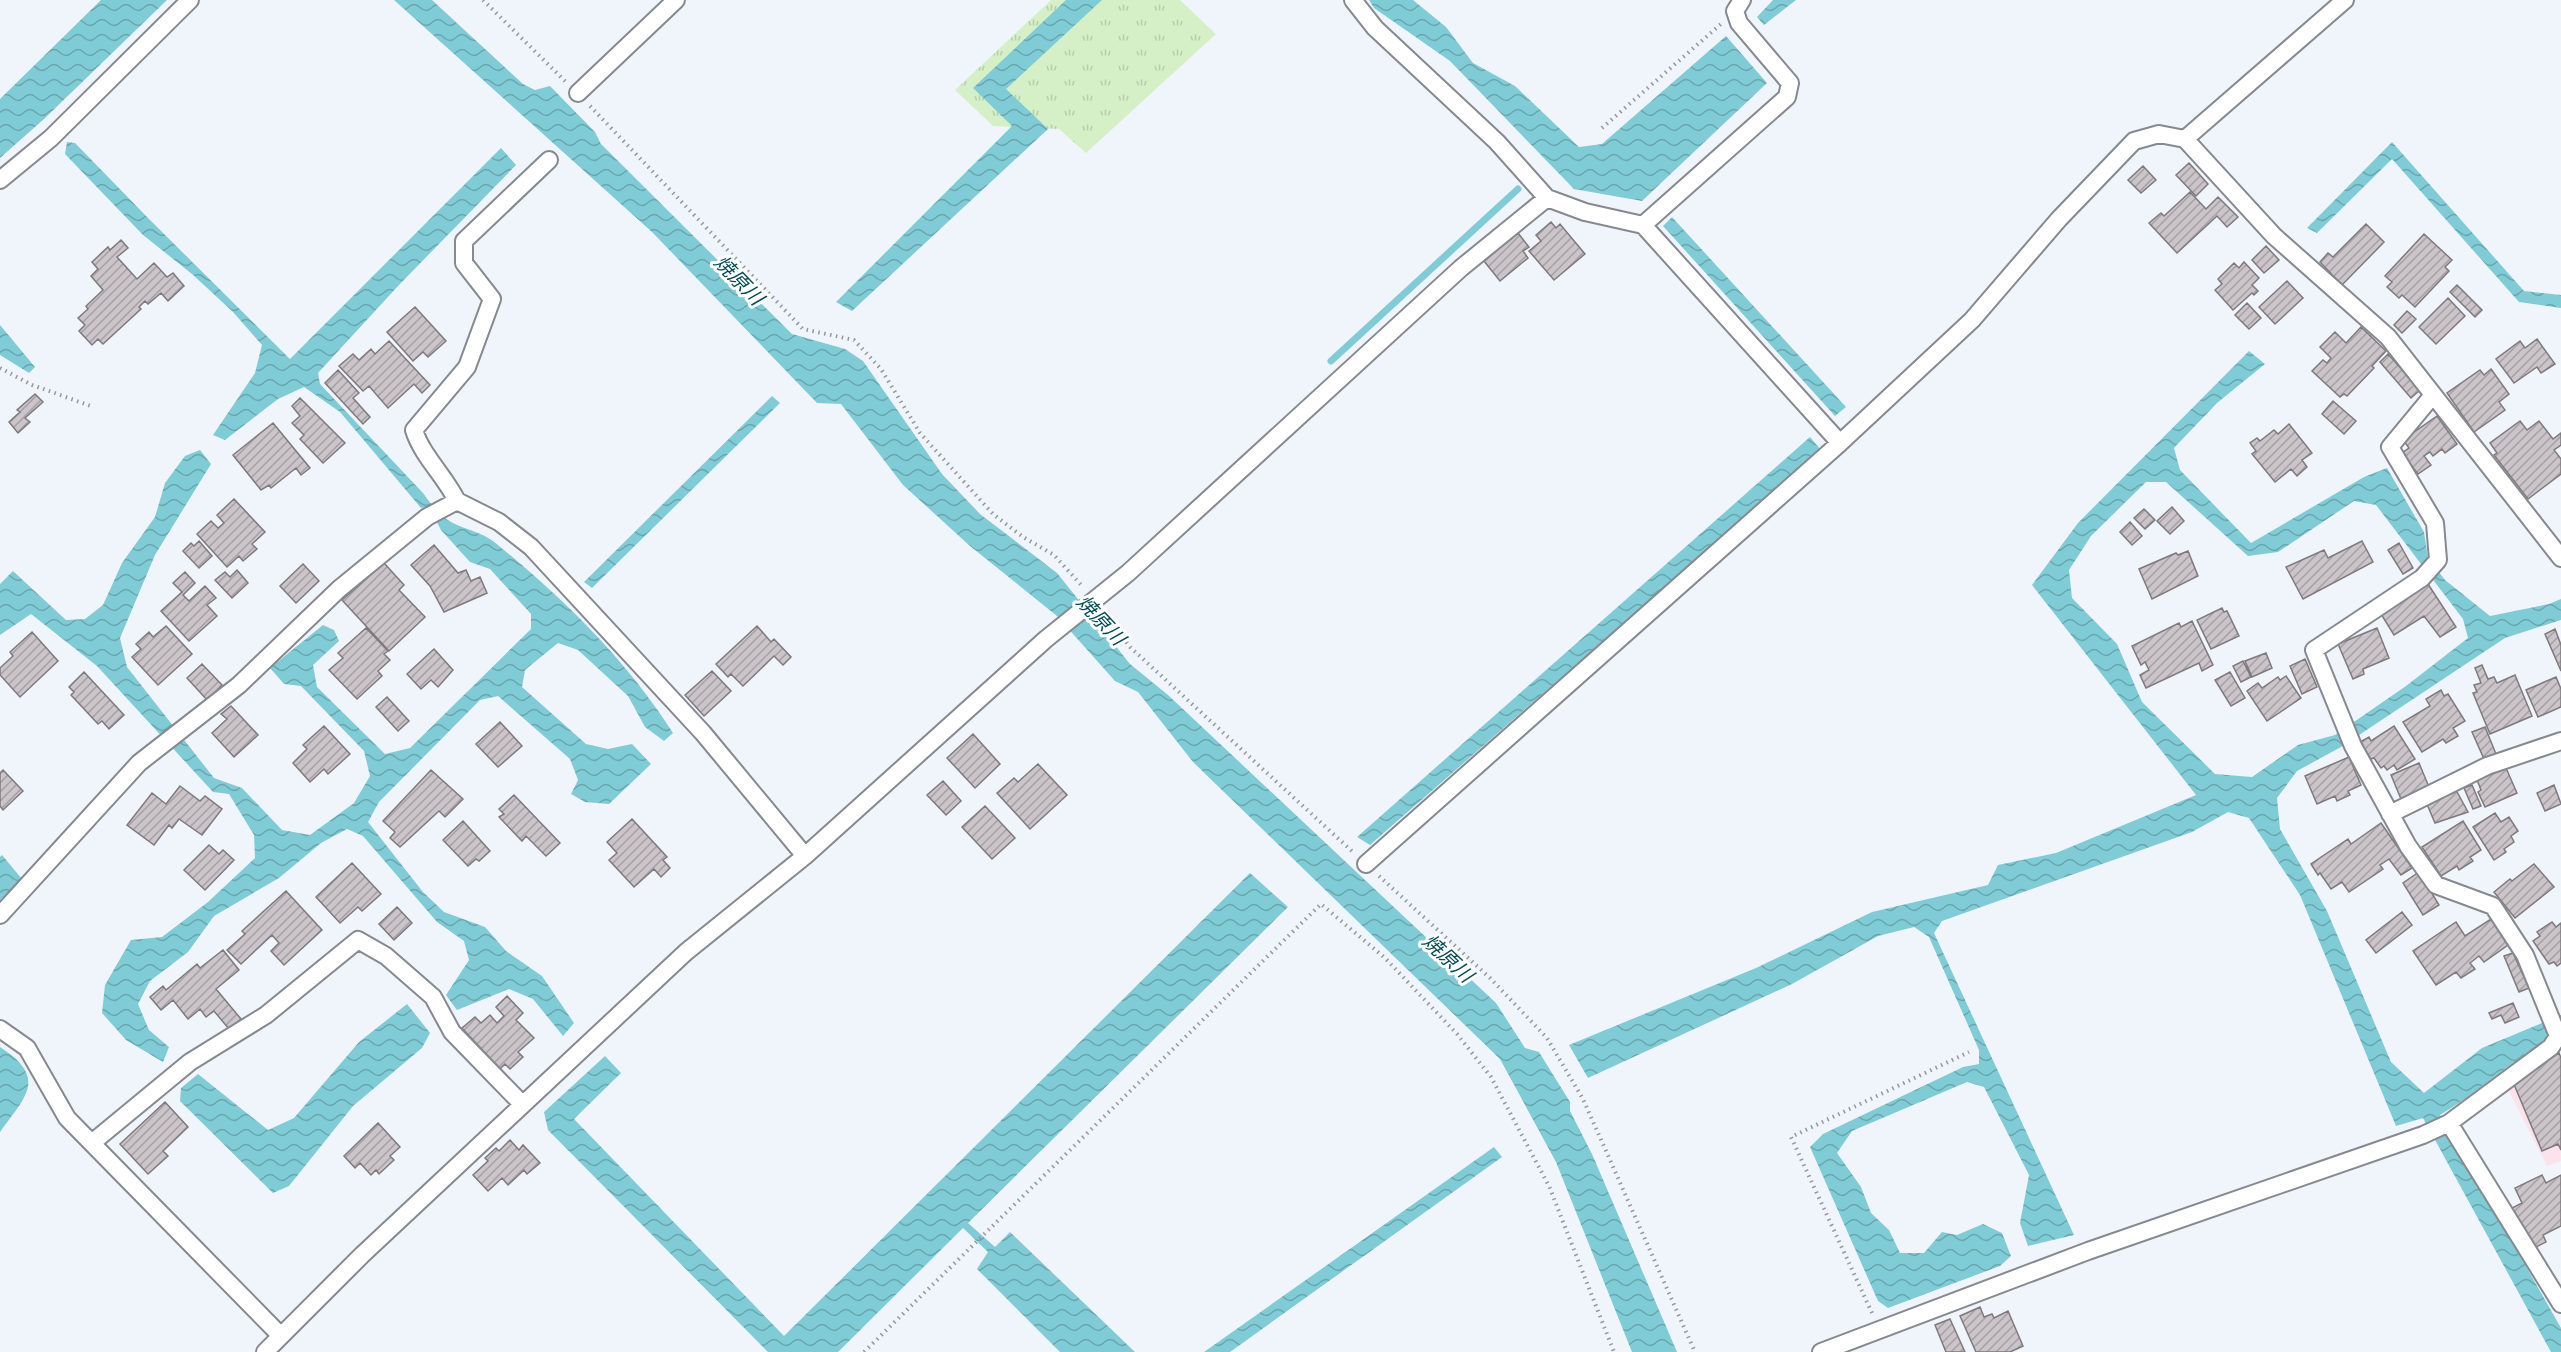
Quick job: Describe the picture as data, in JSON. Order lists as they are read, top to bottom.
{
  "water": ["焼原川"]
}
